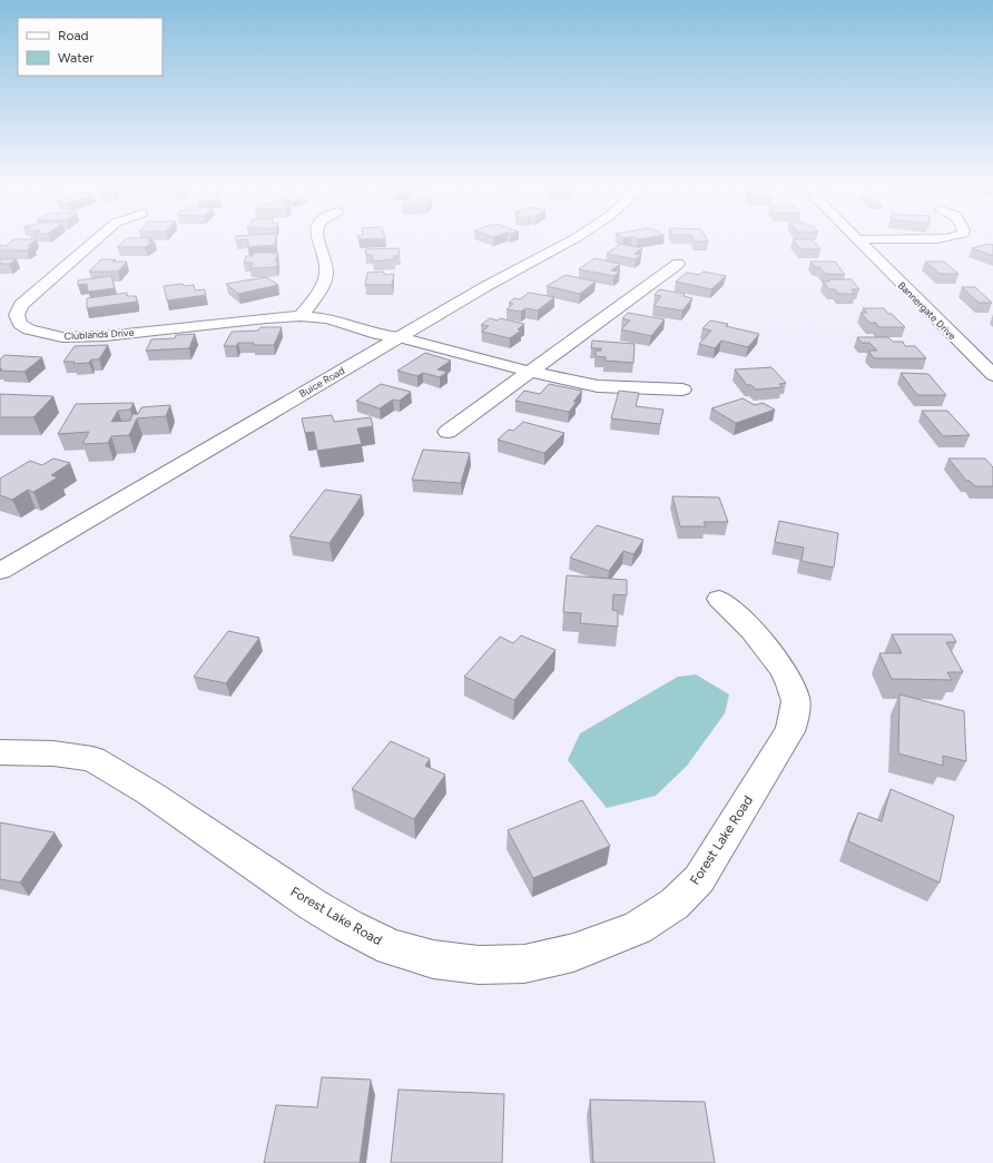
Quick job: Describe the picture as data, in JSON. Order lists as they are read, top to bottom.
{
  "streets": {
    "street": [
      "Bannergate Drive",
      "Clublands Drive",
      "Buice Road",
      "Forest Lake Road"
    ]
  },
  "crossings": [
    ["Clublands Drive", "Buice Road"]
  ],
  "legend": ["Road", "Water"]
}
